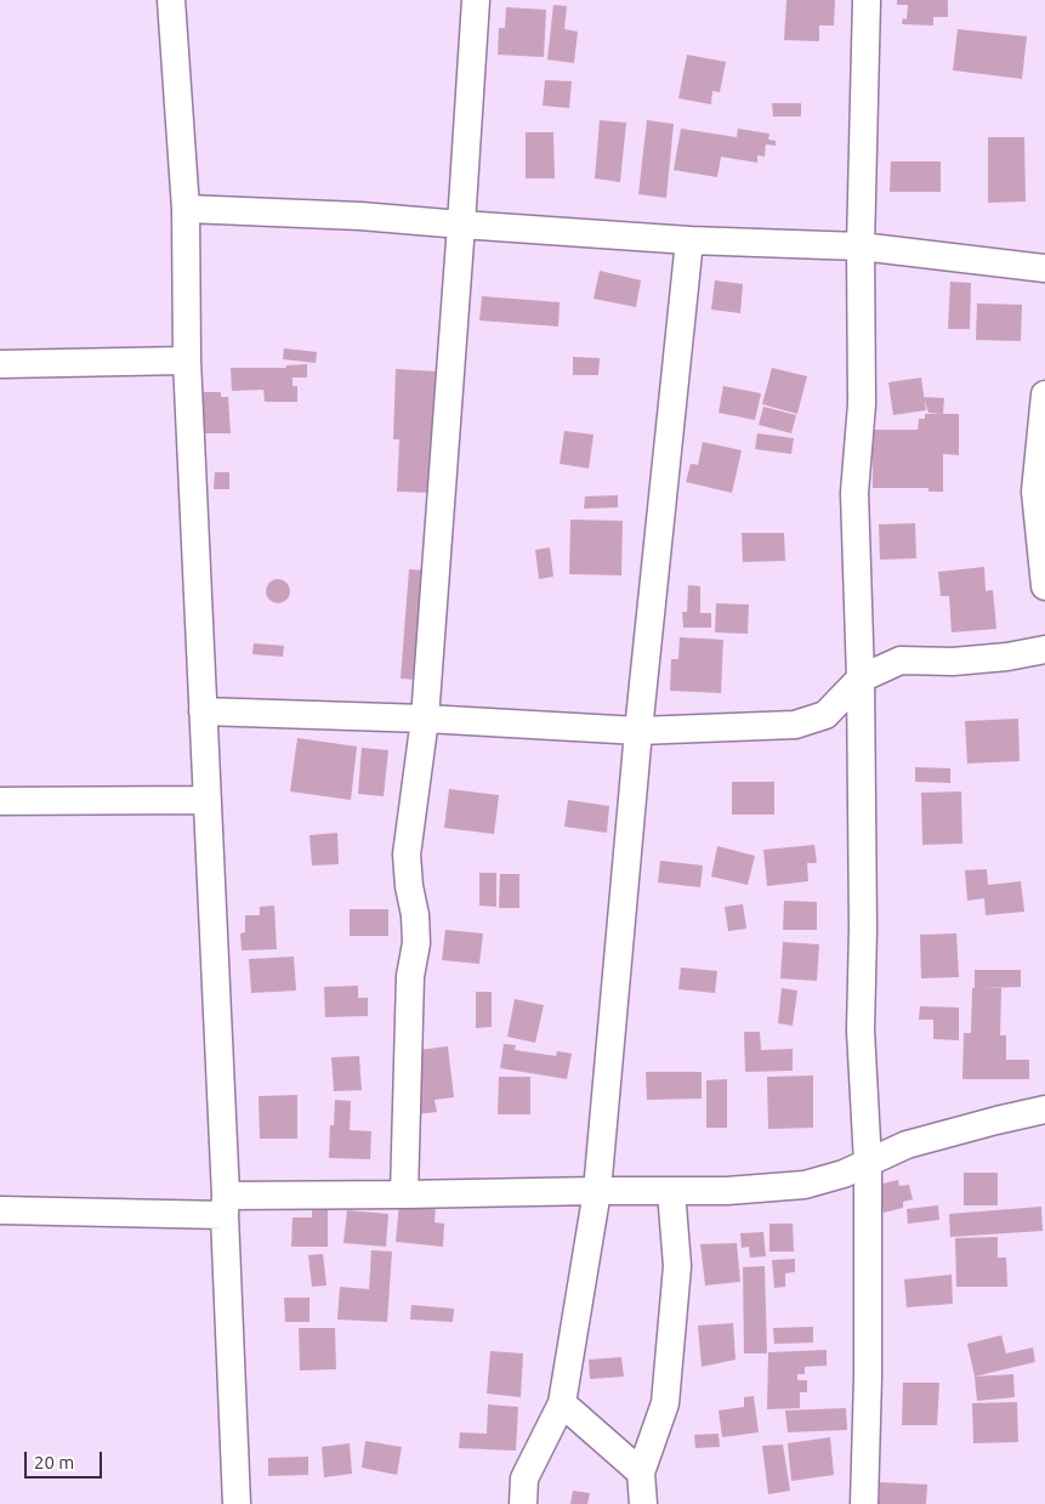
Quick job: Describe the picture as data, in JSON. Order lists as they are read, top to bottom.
{
  "scale_bar": "20 m"
}
